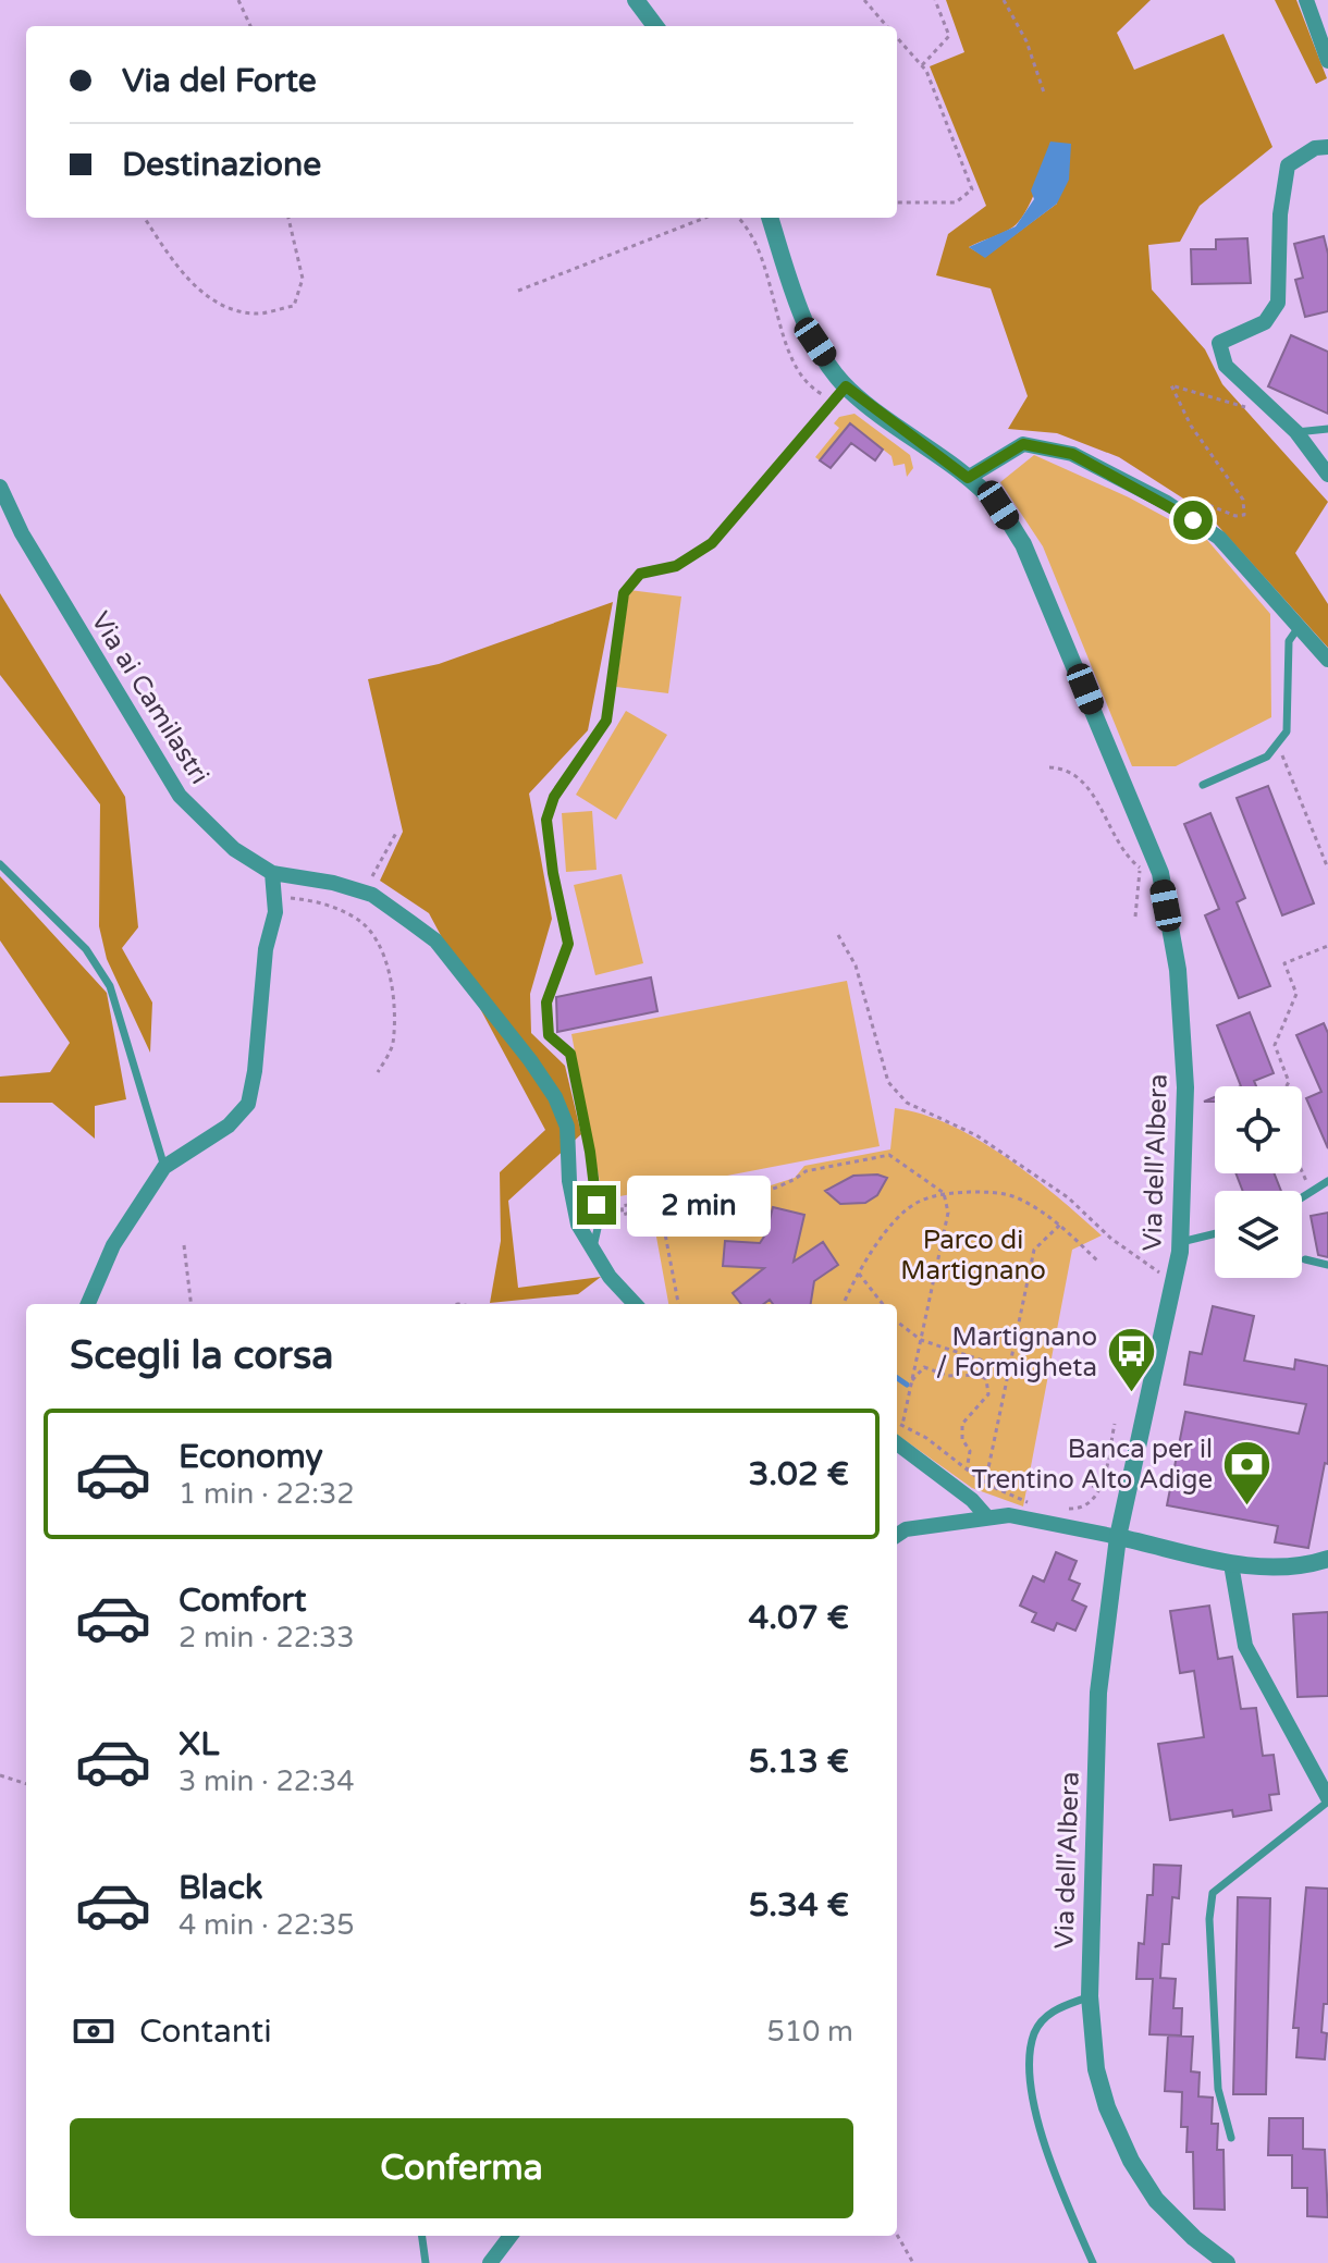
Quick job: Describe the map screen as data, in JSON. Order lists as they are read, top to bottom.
{
  "streets": {
    "street": ["Via ai Camilastri", "Via dell'Albera"]
  },
  "parks": ["Parco di Martignano"],
  "places": {
    "bus stop": ["Martignano / Formigheta"],
    "bank": ["Banca per il Trentino Alto Adige"]
  },
  "page": {
    "banner": ["Via del Forte", "Destinazione"],
    "bubble": "2 min",
    "heading": "Scegli la corsa",
    "list": [
      {
        "name": "Economy",
        "note": "1 min · 22:32",
        "value": "3.02 €"
      },
      {
        "name": "Comfort",
        "note": "2 min · 22:33",
        "value": "4.07 €"
      },
      {
        "name": "XL",
        "note": "3 min · 22:34",
        "value": "5.13 €"
      },
      {
        "name": "Black",
        "note": "4 min · 22:35",
        "value": "5.34 €"
      }
    ],
    "pay": ["Contanti", "510 m"],
    "buttons": "Conferma"
  }
}
